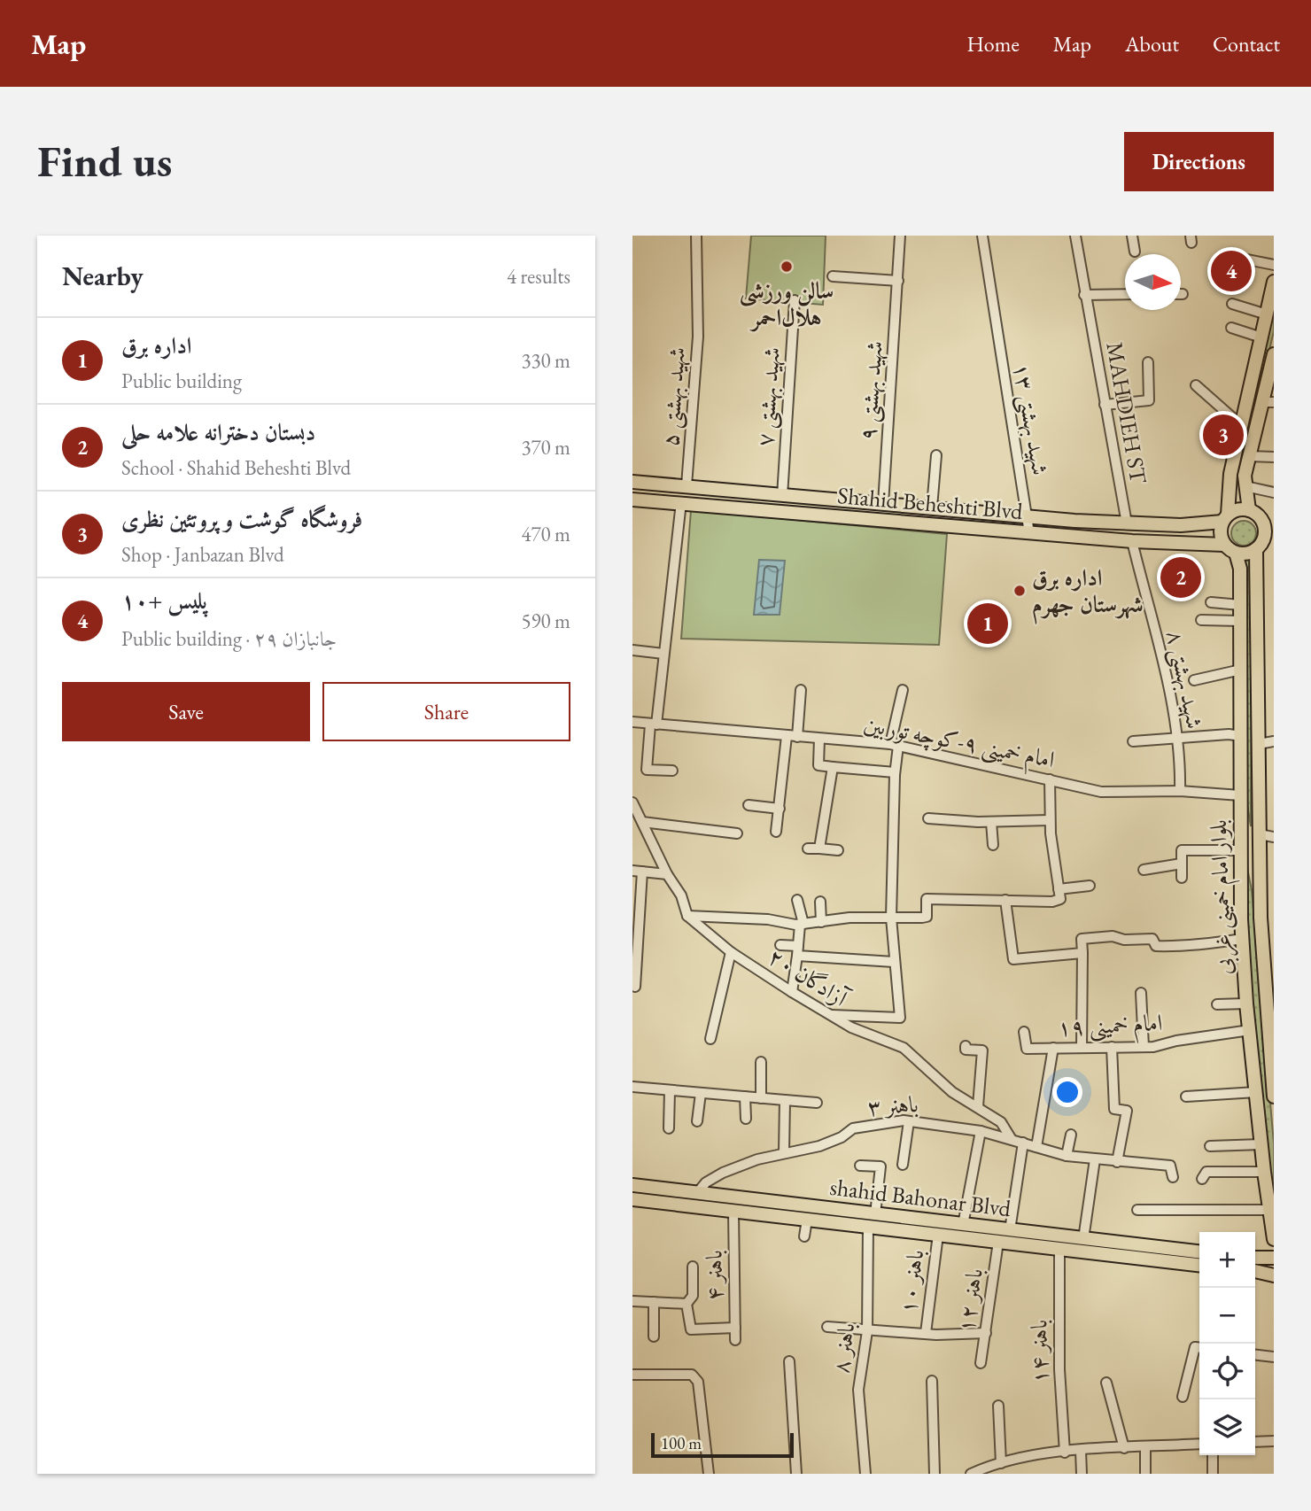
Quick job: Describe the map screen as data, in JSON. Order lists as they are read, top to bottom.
{
  "streets": {
    "main road": ["Shahid Beheshti Blvd", "بلوار امام خمینی غربی", "shahid Bahonar Blvd"],
    "street": [
      "شهید بهشتی ۹",
      "شهید بهشتی ۵",
      "شهید بهشتی ۷",
      "MAHDIEH ST",
      "شهید بهشتی ۱۳",
      "شهید بهشتی ۸",
      "امام خمینی ۹-کوچه توربین",
      "آزادگان ۲۰",
      "امام خمینی ۱۹",
      "باهنر ۳",
      "باهنر ۴",
      "باهنر ۱۰",
      "باهنر ۱۲",
      "باهنر ۸",
      "باهنر ۱۴"
    ]
  },
  "crossings": [
    ["شهید بهشتی ۹", "Shahid Beheshti Blvd"],
    ["شهید بهشتی ۵", "Shahid Beheshti Blvd"],
    ["شهید بهشتی ۷", "Shahid Beheshti Blvd"],
    ["MAHDIEH ST", "Shahid Beheshti Blvd"],
    ["شهید بهشتی ۱۳", "Shahid Beheshti Blvd"],
    ["Shahid Beheshti Blvd", "شهید بهشتی ۸"],
    ["Shahid Beheshti Blvd", "بلوار امام خمینی غربی"],
    ["شهید بهشتی ۸", "امام خمینی ۹-کوچه توربین"],
    ["امام خمینی ۹-کوچه توربین", "بلوار امام خمینی غربی"],
    ["بلوار امام خمینی غربی", "امام خمینی ۱۹"],
    ["آزادگان ۲۰", "باهنر ۳"],
    ["باهنر ۳", "shahid Bahonar Blvd"],
    ["shahid Bahonar Blvd", "باهنر ۴"],
    ["shahid Bahonar Blvd", "باهنر ۱۰"],
    ["shahid Bahonar Blvd", "باهنر ۱۲"],
    ["shahid Bahonar Blvd", "باهنر ۸"],
    ["shahid Bahonar Blvd", "باهنر ۱۴"]
  ],
  "places": ["سالن ورزشی هلال‌احمر", "اداره برق شهرستان جهرم"],
  "scale_bar": "100 m",
  "north": "right",
  "page": {
    "header": "Map",
    "nav": [
      "Home",
      "Map",
      "About",
      "Contact"
    ],
    "buttons": [
      "Directions",
      ["Save", "Share"]
    ],
    "title": "Find us",
    "heading": ["Nearby", "4 results"],
    "pins": [
      "4",
      "3",
      "2",
      "1"
    ],
    "list": [
      {
        "mark": "1",
        "name": "اداره برق",
        "note": "Public building",
        "value": "330 m"
      },
      {
        "mark": "2",
        "name": "دبستان دخترانه علامه حلی",
        "note": "School · Shahid Beheshti Blvd",
        "value": "370 m"
      },
      {
        "mark": "3",
        "name": "فروشگاه گوشت و پروتئین نظری",
        "note": "Shop · Janbazan Blvd",
        "value": "470 m"
      },
      {
        "mark": "4",
        "name": "پلیس +۱۰",
        "note": "Public building · جانبازان ۲۹",
        "value": "590 m"
      }
    ],
    "map_buttons": ["+", "−"],
    "scale": "100 m"
  }
}
